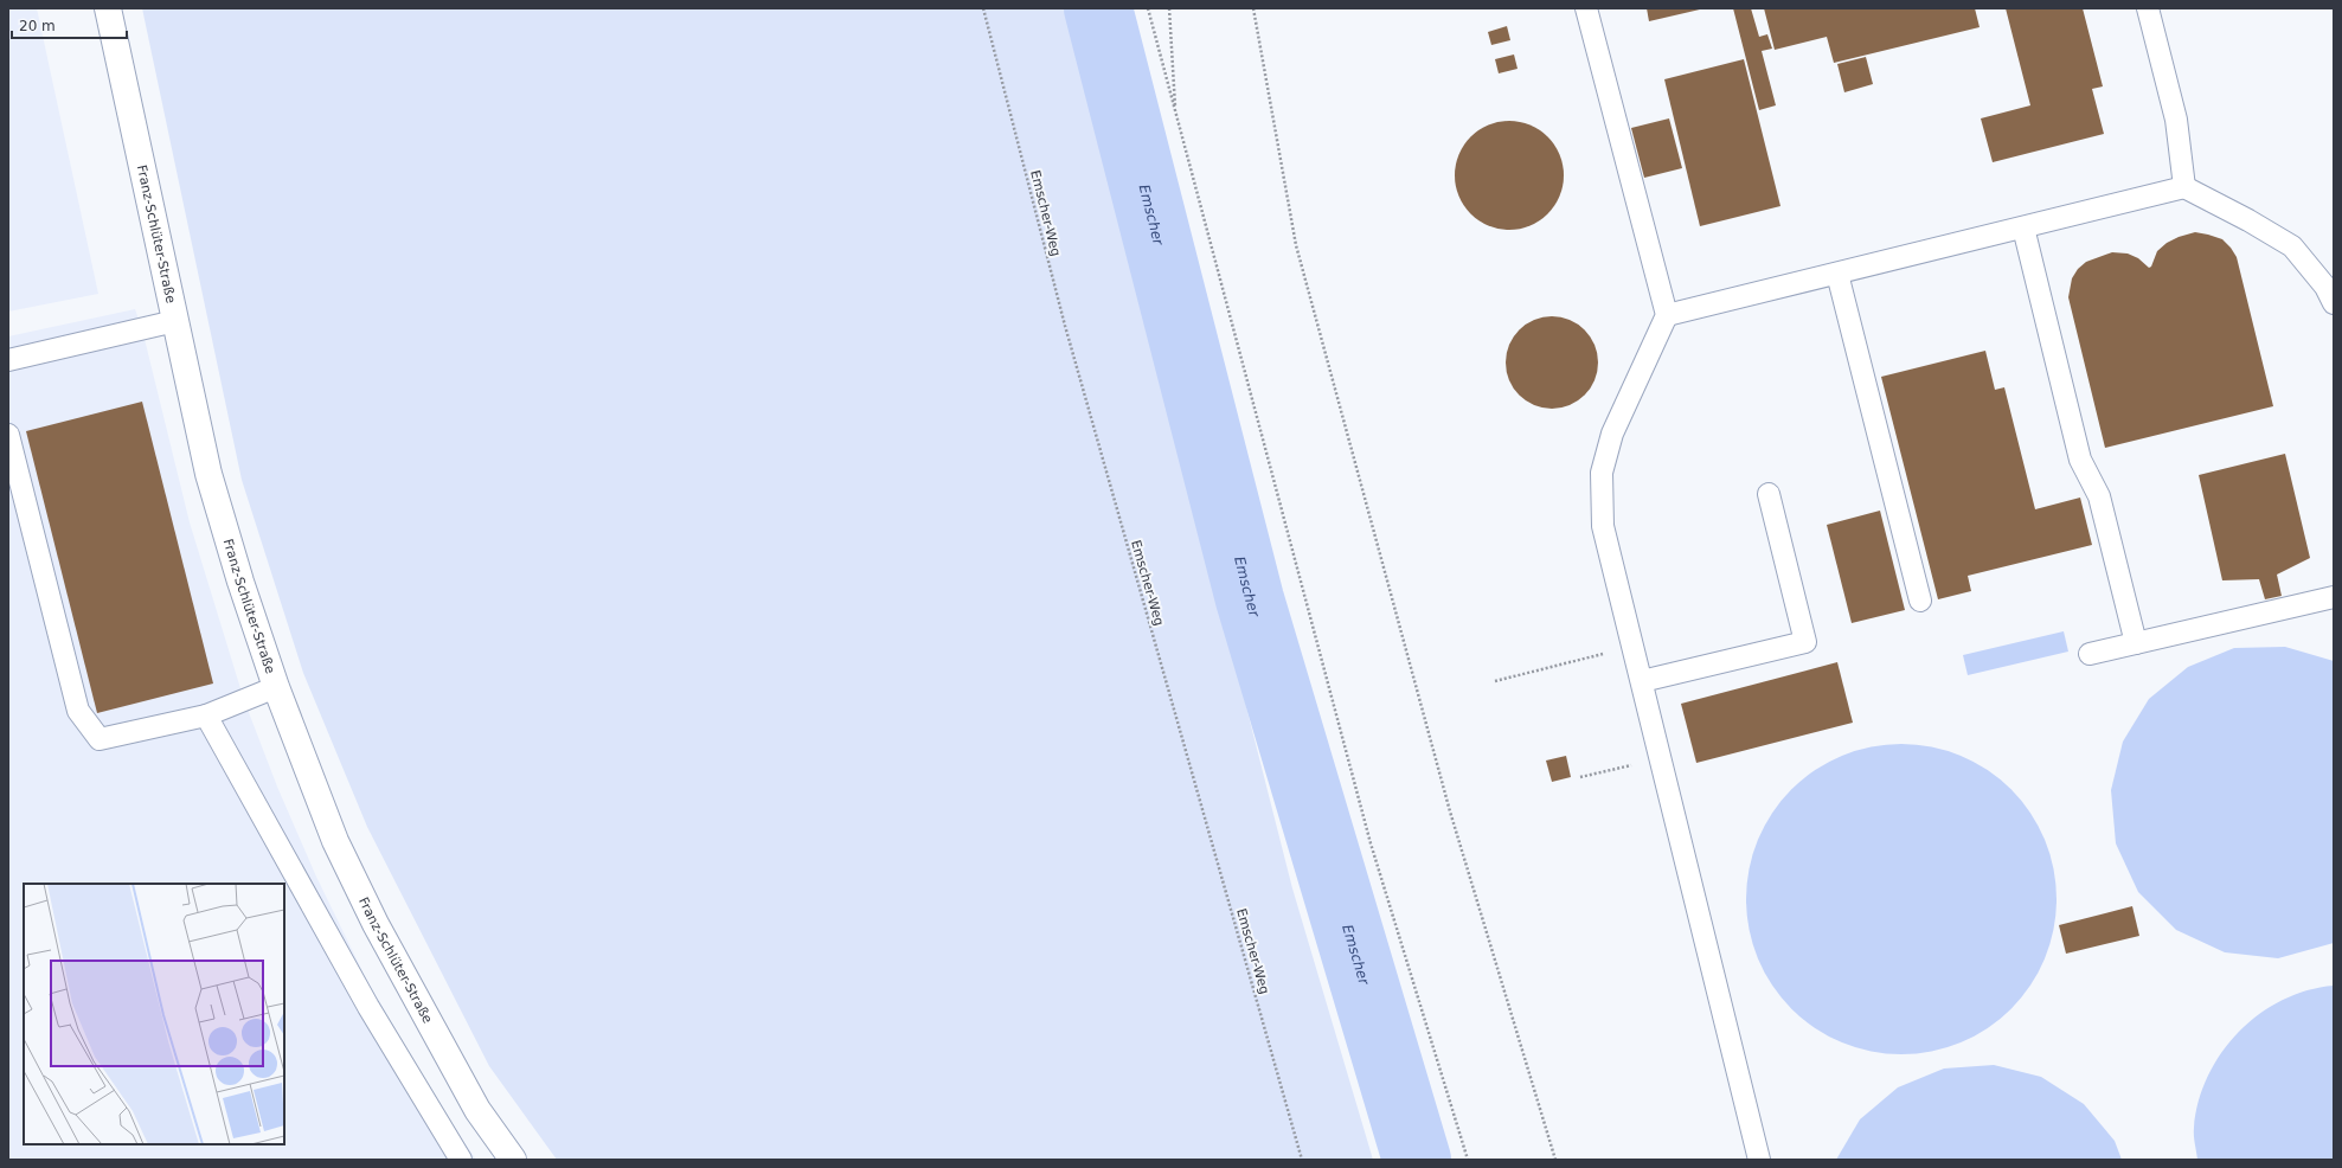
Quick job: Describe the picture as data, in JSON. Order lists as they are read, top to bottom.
{
  "streets": {
    "street": ["Franz-Schlüter-Straße"],
    "path": ["Emscher-Weg"]
  },
  "water": ["Emscher"],
  "scale_bar": "20 m"
}
